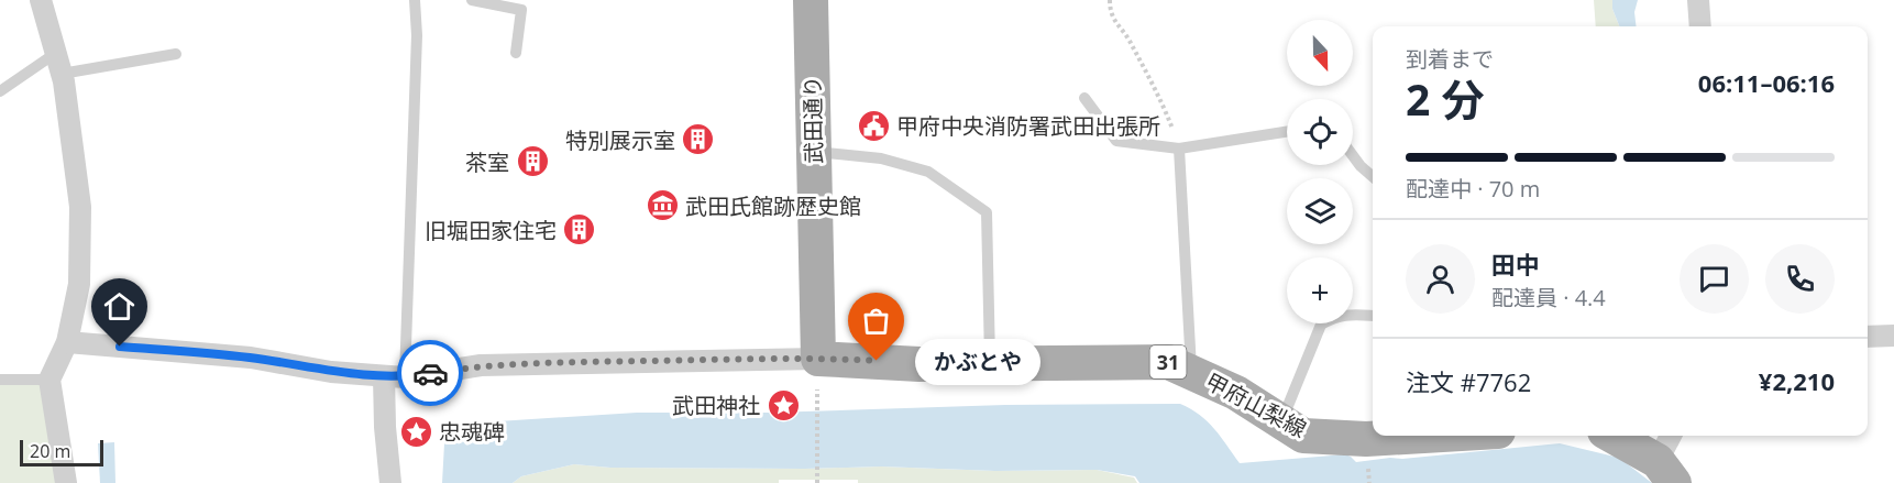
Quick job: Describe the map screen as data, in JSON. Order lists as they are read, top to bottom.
{
  "streets": {
    "main road": ["武田通り", "31", "甲府山梨線"]
  },
  "crossings": [
    ["武田通り", "甲府山梨線"]
  ],
  "places": {
    "public building": ["甲府中央消防署武田出張所"],
    "building": ["特別展示室", "茶室", "旧堀田家住宅"],
    "museum": ["武田氏館跡歴史館"],
    "other": ["かぶとや"],
    "place": ["武田神社", "忠魂碑"]
  },
  "scale_bar": "20 m",
  "north": "bottom",
  "page": {
    "map_buttons": "+",
    "heading": ["2 分", "到着まで", "06:11–06:16"],
    "panel": [
      "田中",
      "配達員 · 4.4",
      "注文 #7762",
      "¥2,210"
    ],
    "bar": "配達中 · 70 m",
    "bubble": "かぶとや",
    "scale": "20 m"
  }
}
